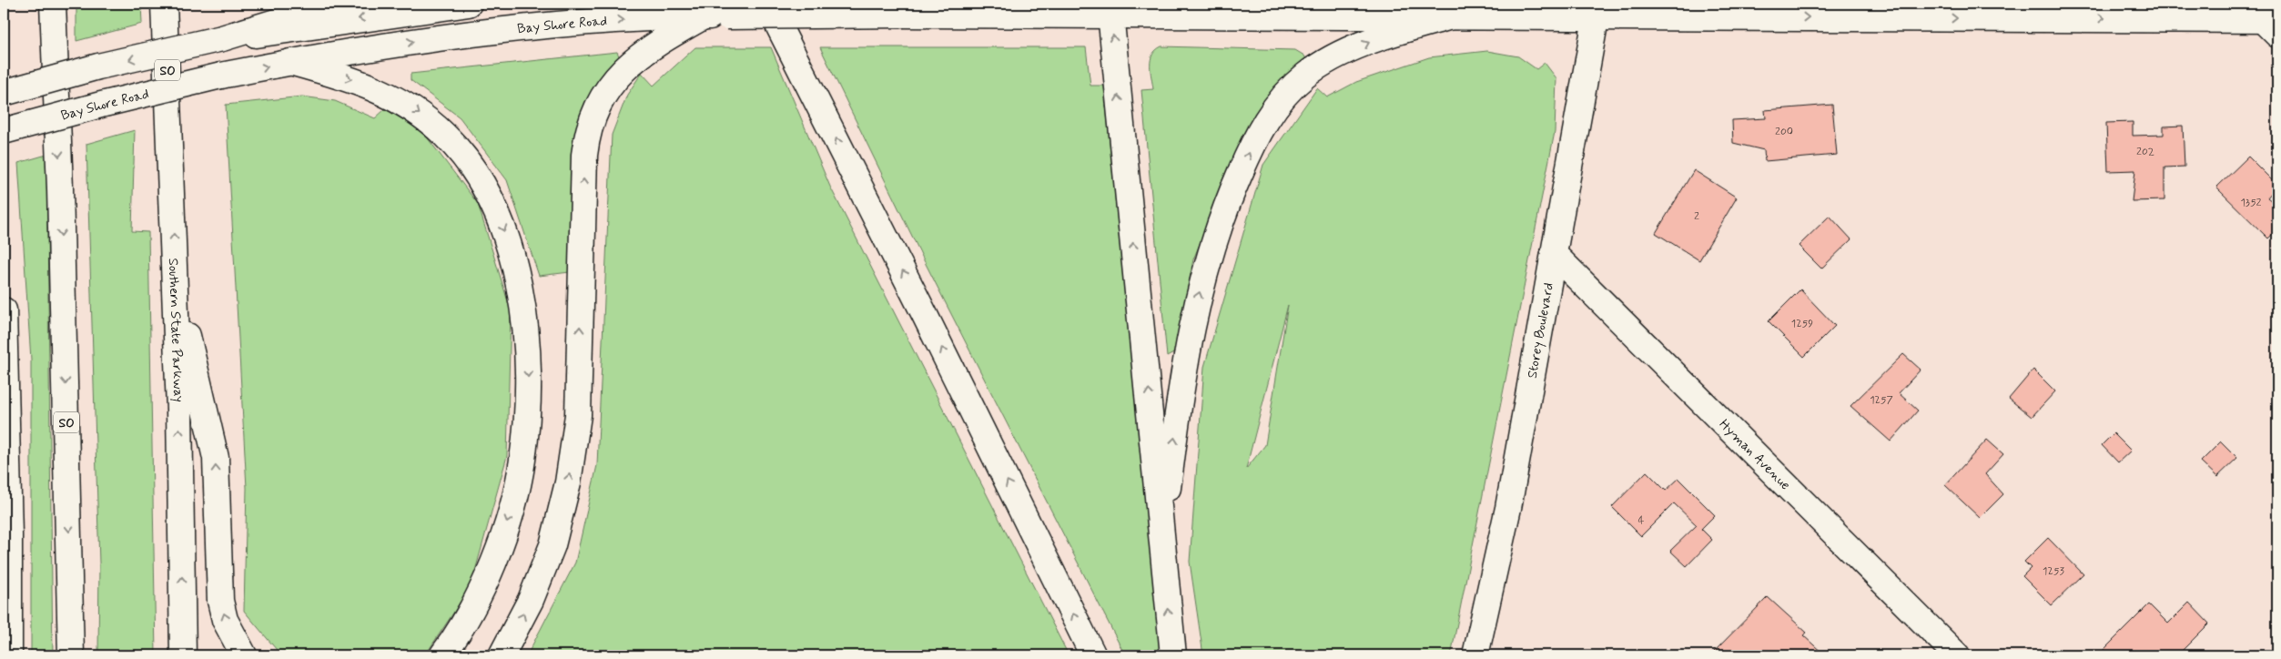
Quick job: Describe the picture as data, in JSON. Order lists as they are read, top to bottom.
{
  "streets": {
    "main road": [
      "Bay Shore Road",
      "SO",
      "Southern State Parkway",
      "Storey Boulevard",
      "Hyman Avenue"
    ]
  },
  "crossings": [
    ["Bay Shore Road", "Storey Boulevard"],
    ["Storey Boulevard", "Hyman Avenue"]
  ],
  "house_numbers": [
    "200",
    "202",
    "1352",
    "2",
    "1259",
    "1257",
    "4",
    "1253"
  ]
}
